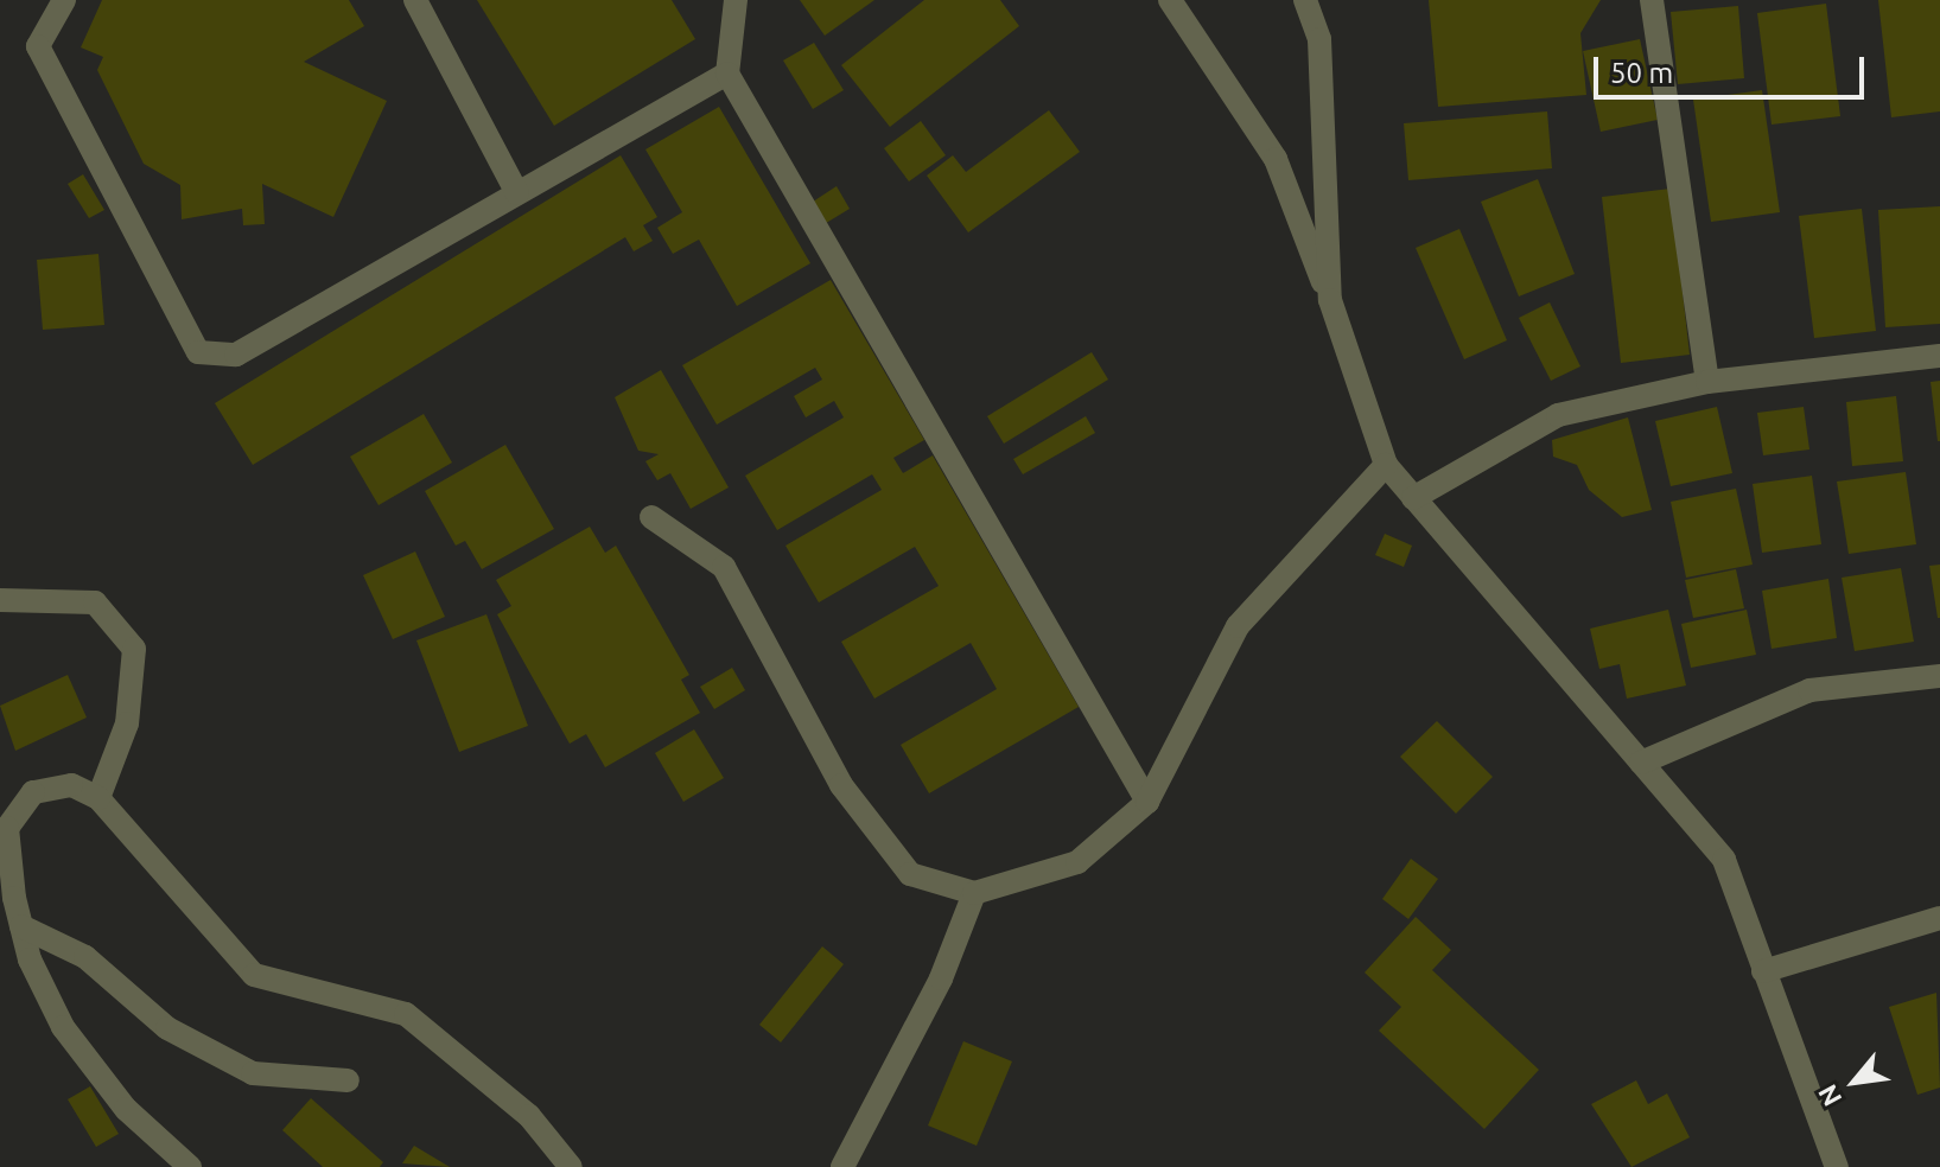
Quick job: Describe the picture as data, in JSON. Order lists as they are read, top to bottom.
{
  "scale_bar": "50 m",
  "north": "bottom left"
}
